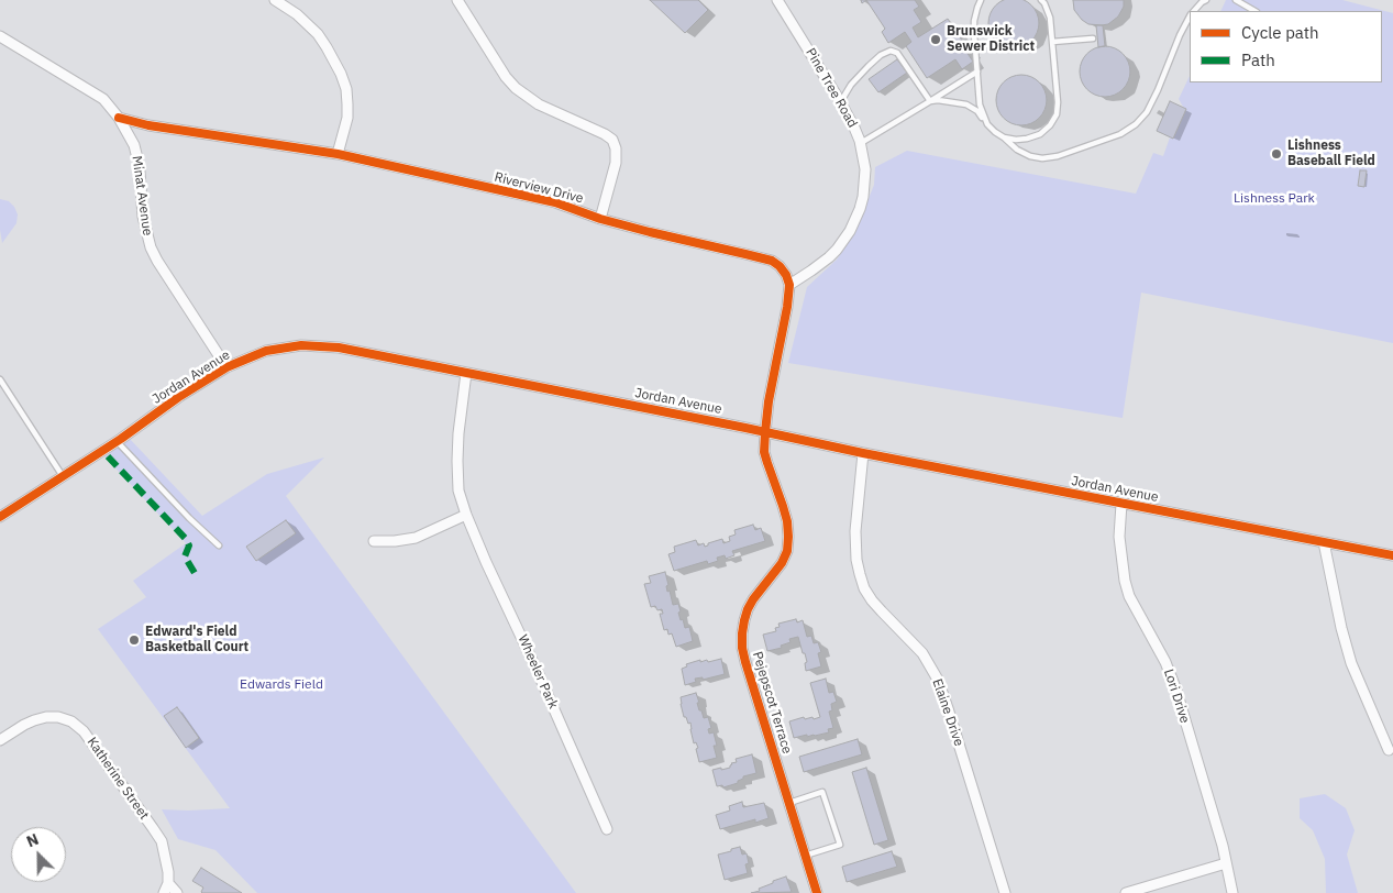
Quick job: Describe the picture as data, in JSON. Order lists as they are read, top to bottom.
{
  "streets": {
    "street": [
      "Pine Tree Road",
      "Riverview Drive",
      "Minat Avenue",
      "Jordan Avenue",
      "Wheeler Park",
      "Lori Drive",
      "Pejepscot Terrace",
      "Elaine Drive",
      "Katherine Street"
    ]
  },
  "crossings": [
    ["Pine Tree Road", "Riverview Drive"],
    ["Riverview Drive", "Minat Avenue"],
    ["Minat Avenue", "Jordan Avenue"],
    ["Jordan Avenue", "Wheeler Park"],
    ["Jordan Avenue", "Lori Drive"],
    ["Jordan Avenue", "Pejepscot Terrace"],
    ["Jordan Avenue", "Elaine Drive"]
  ],
  "parks": ["Lishness Park", "Edwards Field"],
  "places": ["Brunswick Sewer District", "Lishness Baseball Field", "Edward's Field Basketball Court"],
  "legend": ["Cycle path", "Path"],
  "north": "top left"
}
